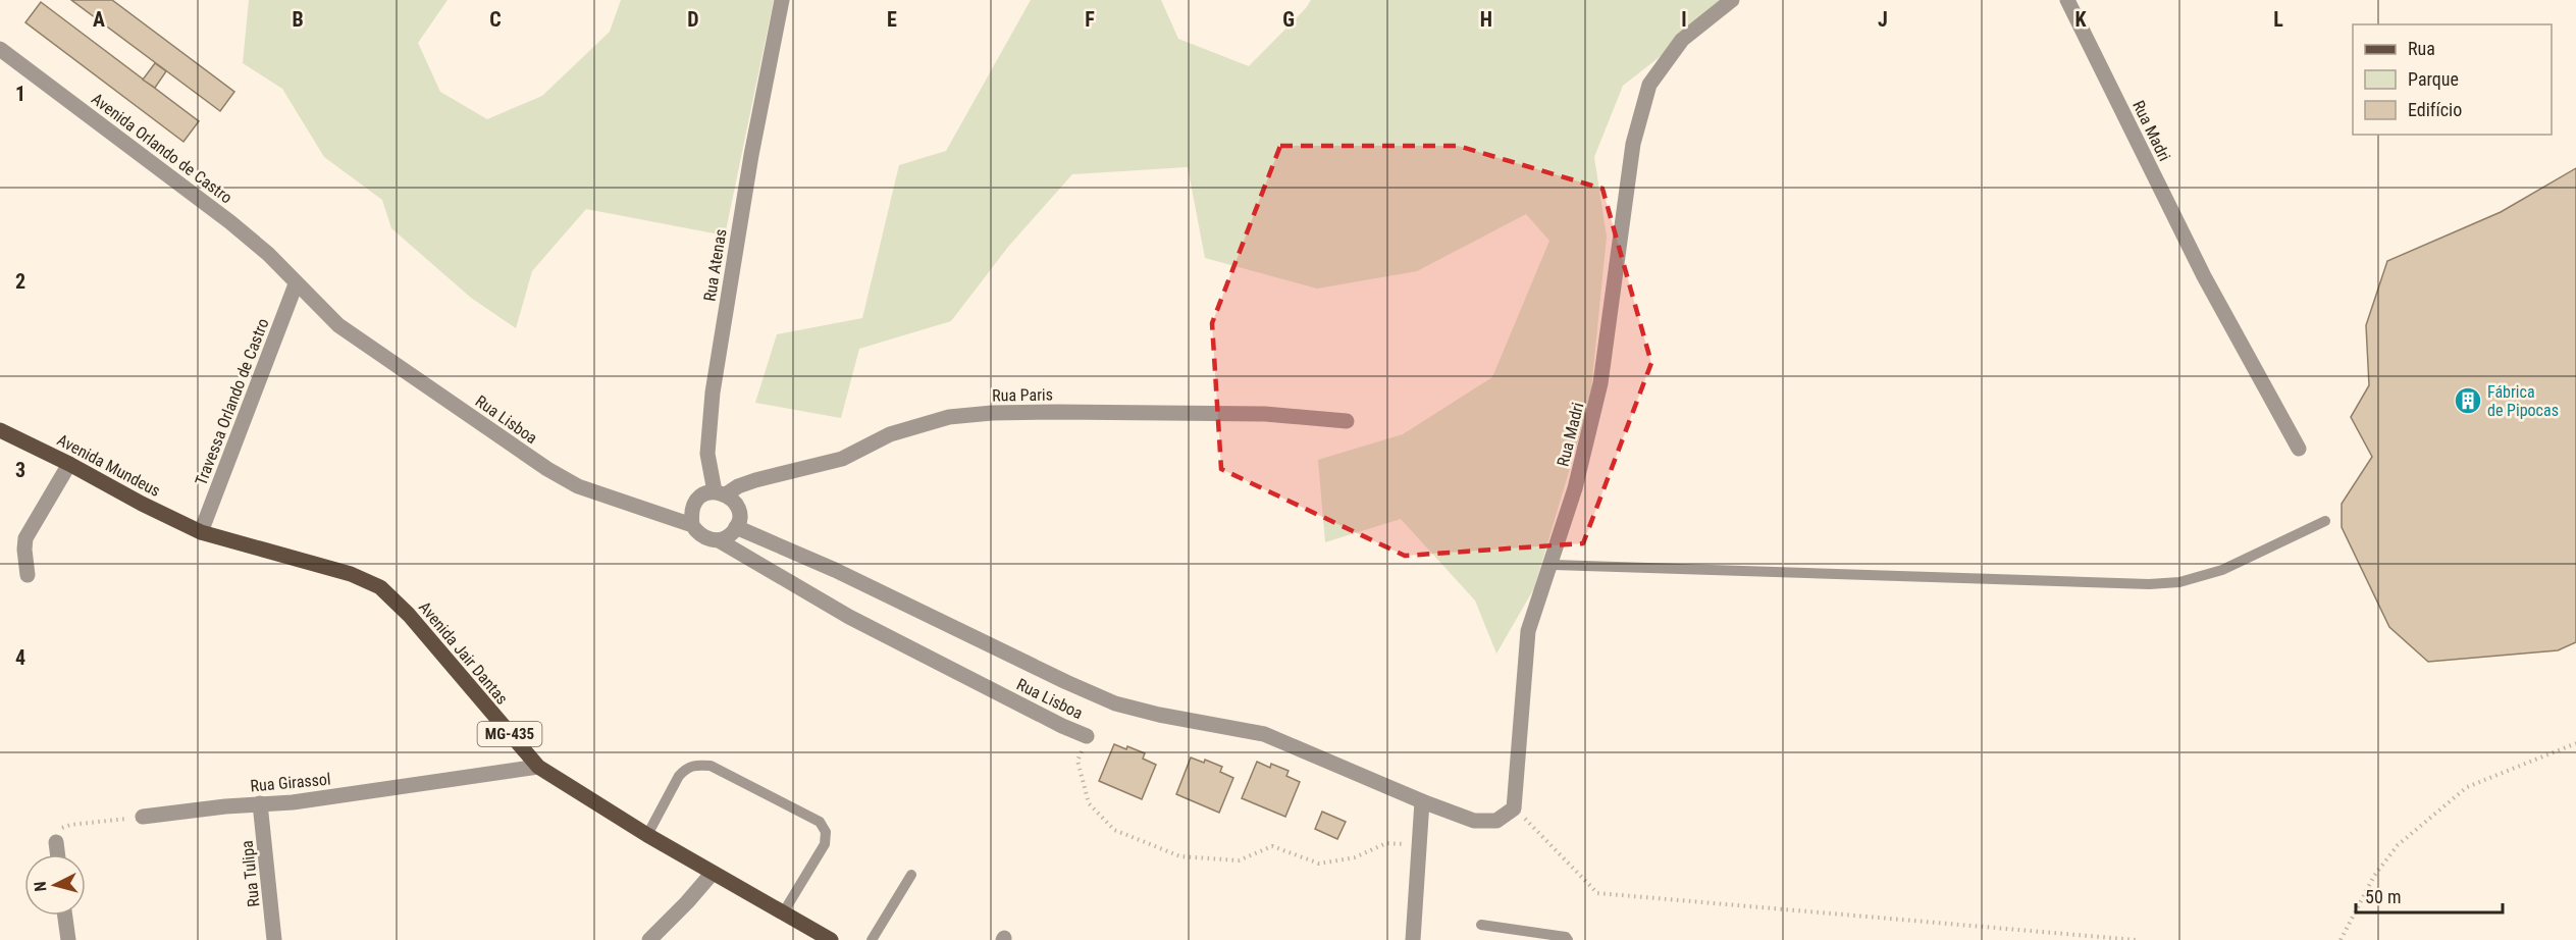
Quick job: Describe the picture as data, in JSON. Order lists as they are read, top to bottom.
{
  "streets": {
    "main road": ["Avenida Mundeus", "Avenida Jair Dantas", "MG-435"],
    "street": [
      "Rua Madri",
      "Avenida Orlando de Castro",
      "Rua Atenas",
      "Rua Paris",
      "Travessa Orlando de Castro",
      "Rua Lisboa",
      "Rua Girassol",
      "Rua Tulipa"
    ]
  },
  "crossings": [
    ["Avenida Orlando de Castro", "Travessa Orlando de Castro"],
    ["Avenida Orlando de Castro", "Rua Lisboa"],
    ["Rua Atenas", "Rua Paris"],
    ["Rua Atenas", "Rua Lisboa"],
    ["Rua Paris", "Rua Lisboa"],
    ["Travessa Orlando de Castro", "Rua Lisboa"],
    ["Travessa Orlando de Castro", "Avenida Mundeus"],
    ["Travessa Orlando de Castro", "Avenida Jair Dantas"],
    ["Avenida Mundeus", "Avenida Jair Dantas"],
    ["Avenida Jair Dantas", "Rua Girassol"],
    ["Rua Girassol", "Rua Tulipa"]
  ],
  "places": {
    "building": ["Fábrica de Pipocas"]
  },
  "legend": ["Rua", "Parque", "Edifício"],
  "scale_bar": "50 m",
  "north": "left",
  "grid": {
    "columns": [
      "A",
      "B",
      "C",
      "D",
      "E",
      "F",
      "G",
      "H",
      "I",
      "J",
      "K",
      "L"
    ],
    "rows": [
      "1",
      "2",
      "3",
      "4"
    ]
  }
}
